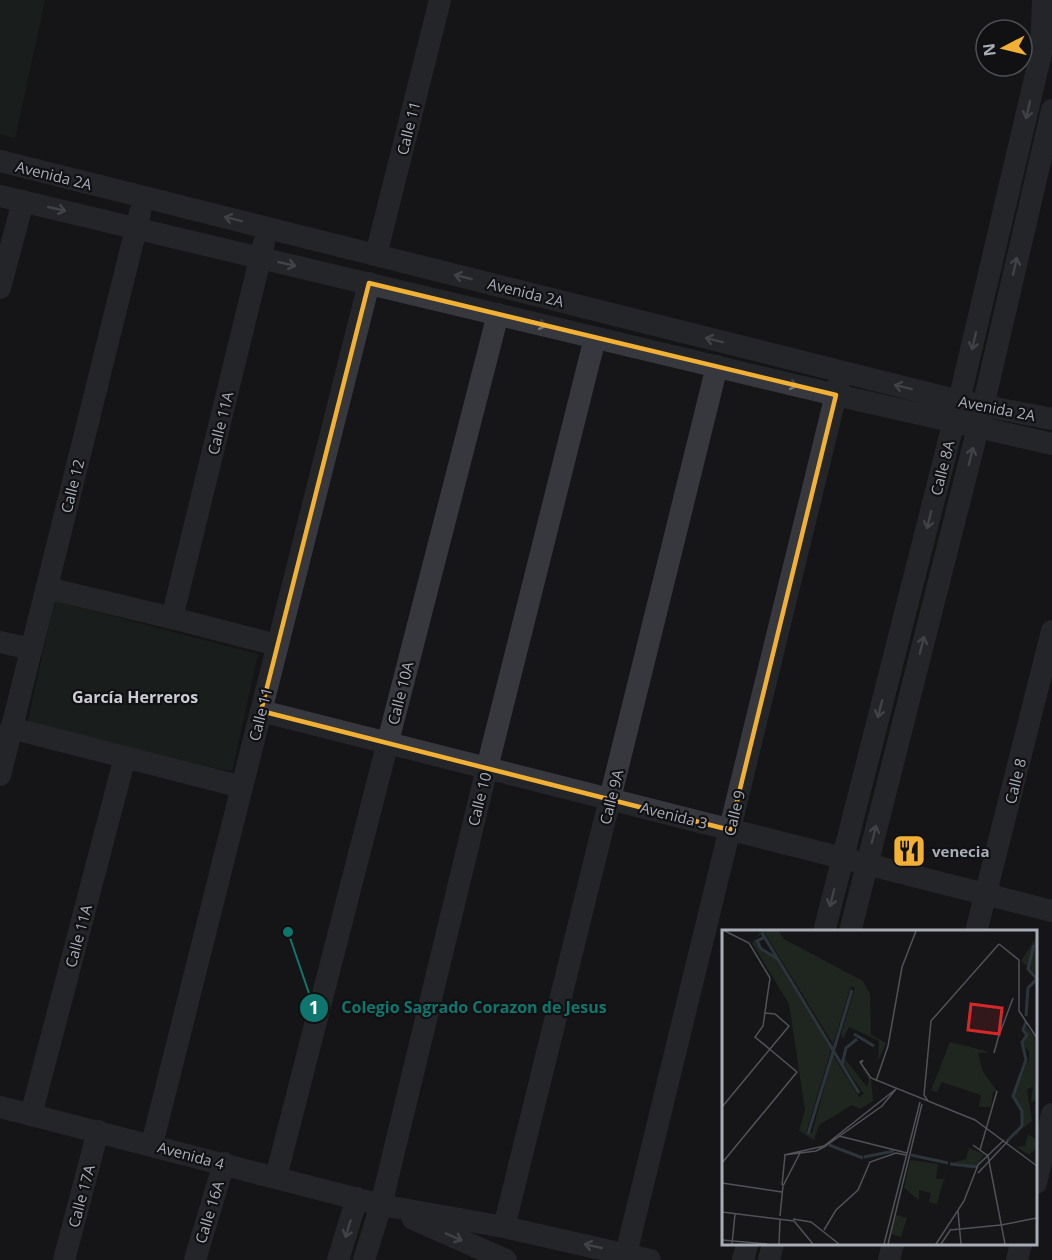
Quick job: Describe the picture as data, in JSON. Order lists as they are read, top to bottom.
{
  "streets": {
    "street": [
      "Calle 11",
      "Avenida 2A",
      "Calle 11A",
      "Calle 8A",
      "Calle 12",
      "Calle 10A",
      "Calle 8",
      "Calle 9A",
      "Calle 10",
      "Calle 9",
      "Avenida 3",
      "Avenida 4",
      "Calle 17A",
      "Calle 16A"
    ]
  },
  "crossings": [
    ["Calle 11", "Avenida 2A"],
    ["Calle 11", "Avenida 3"],
    ["Calle 11", "Avenida 4"],
    ["Avenida 2A", "Calle 11A"],
    ["Avenida 2A", "Calle 8A"],
    ["Avenida 2A", "Calle 12"],
    ["Avenida 2A", "Calle 10A"],
    ["Avenida 2A", "Calle 9A"],
    ["Avenida 2A", "Calle 10"],
    ["Avenida 2A", "Calle 9"],
    ["Calle 11A", "Avenida 4"],
    ["Calle 8A", "Avenida 3"],
    ["Calle 10A", "Avenida 3"],
    ["Calle 10A", "Avenida 4"],
    ["Calle 8", "Avenida 3"],
    ["Calle 9A", "Avenida 3"],
    ["Calle 9A", "Avenida 4"],
    ["Calle 10", "Avenida 3"],
    ["Calle 10", "Avenida 4"],
    ["Calle 9", "Avenida 3"],
    ["Calle 9", "Avenida 4"],
    ["Avenida 4", "Calle 17A"],
    ["Avenida 4", "Calle 16A"]
  ],
  "districts": ["García Herreros"],
  "places": {
    "restaurant": ["venecia"],
    "other": ["Colegio Sagrado Corazon de Jesus"]
  },
  "north": "left"
}
